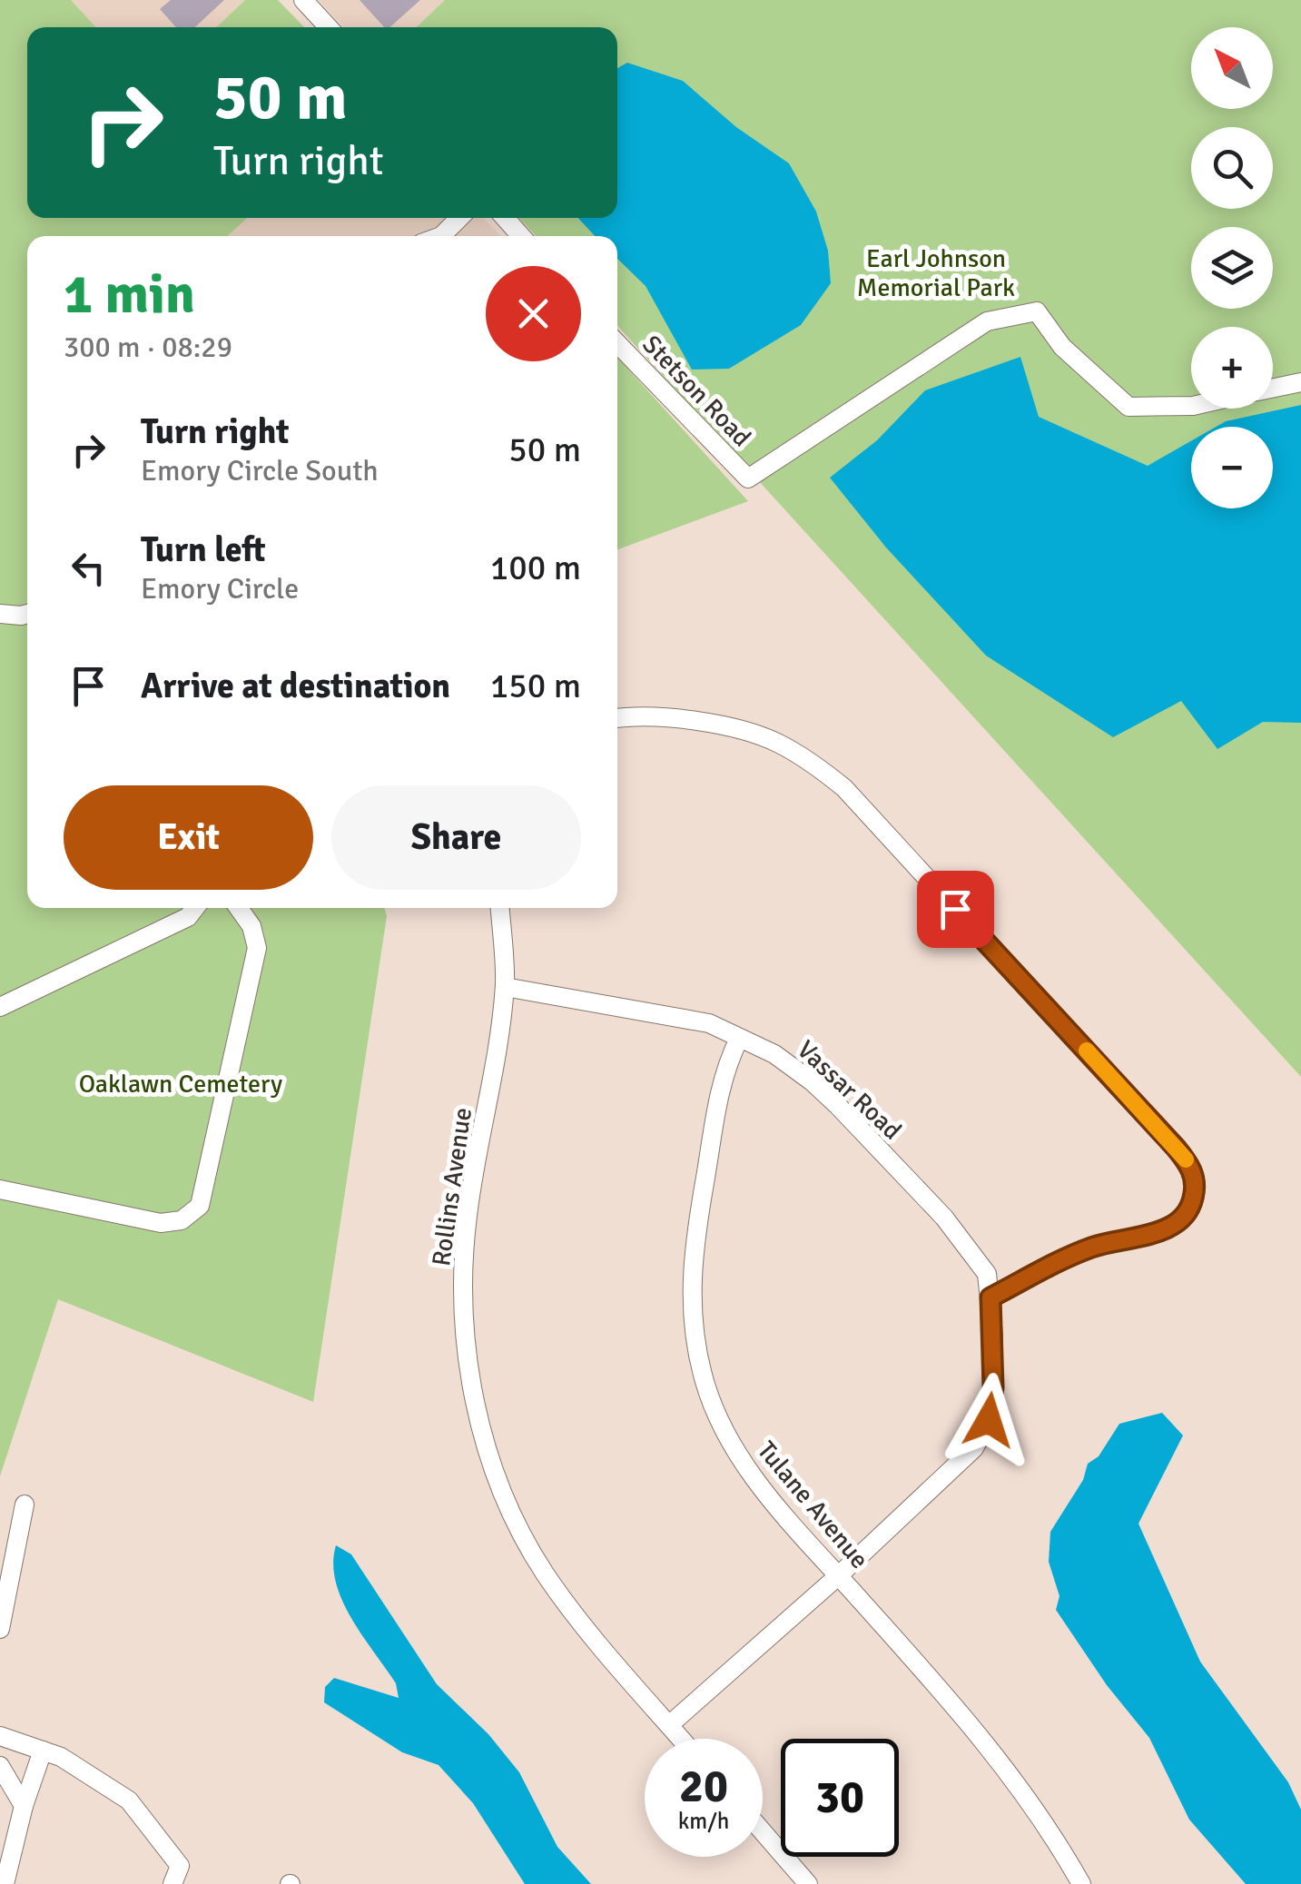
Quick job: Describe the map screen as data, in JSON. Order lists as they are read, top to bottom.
{
  "streets": {
    "street": [
      "Stetson Road",
      "Vassar Road",
      "Rollins Avenue",
      "Tulane Avenue"
    ]
  },
  "crossings": [
    ["Vassar Road", "Rollins Avenue"],
    ["Vassar Road", "Tulane Avenue"]
  ],
  "parks": ["Earl Johnson Memorial Park", "Oaklawn Cemetery"],
  "north": "top left",
  "page": {
    "map_buttons": ["+", "−"],
    "turn": ["50 m", "Turn right"],
    "heading": ["1 min", "300 m · 08:29"],
    "list": [
      {
        "name": "Turn right",
        "note": "Emory Circle South",
        "value": "50 m"
      },
      {
        "name": "Turn left",
        "note": "Emory Circle",
        "value": "100 m"
      },
      {
        "name": "Arrive at destination",
        "value": "150 m"
      }
    ],
    "buttons": ["Exit", "Share"],
    "speed": "20 km/h",
    "limit": "30"
  }
}
